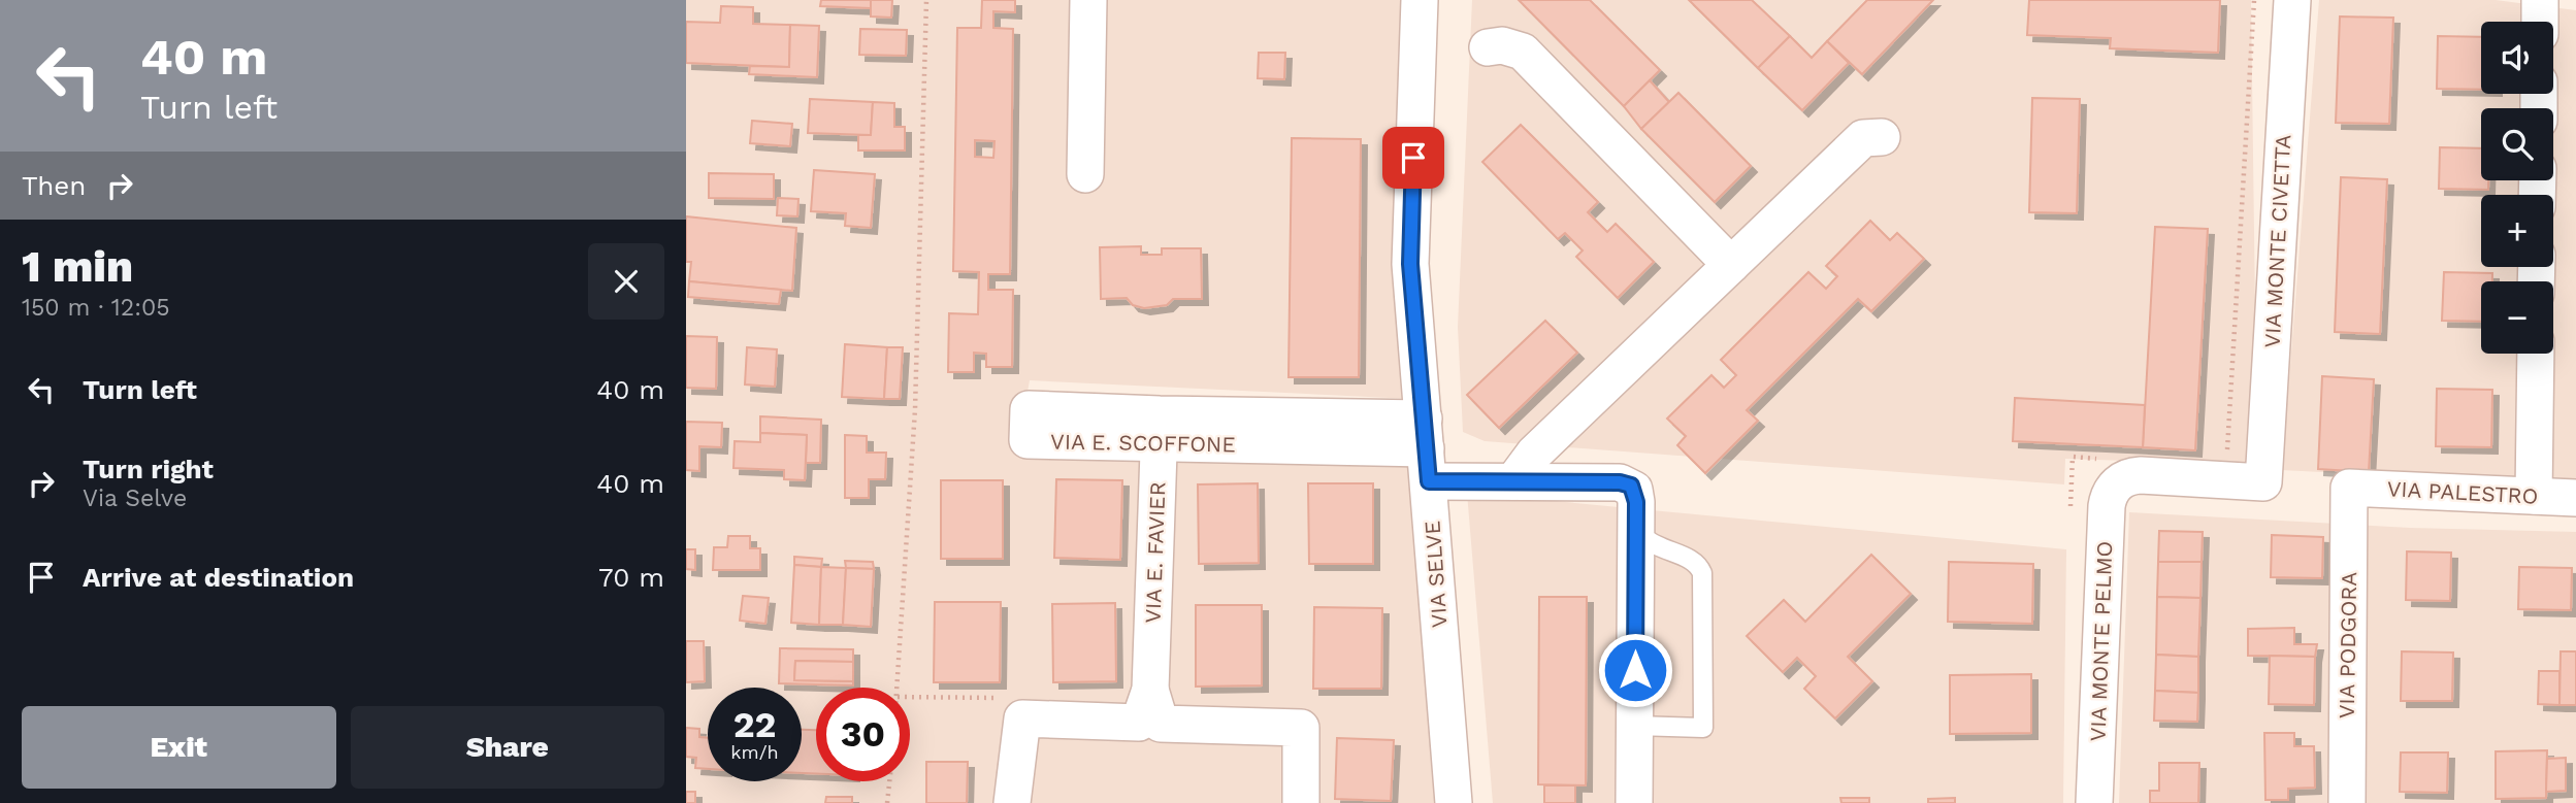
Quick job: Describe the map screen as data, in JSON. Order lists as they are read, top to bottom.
{
  "streets": {
    "street": [
      "VIA MONTE CIVETTA",
      "VIA E. SCOFFONE",
      "VIA PALESTRO",
      "VIA E. FAVIER",
      "VIA SELVE",
      "VIA MONTE PELMO",
      "VIA PODGORA"
    ]
  },
  "crossings": [
    ["VIA MONTE CIVETTA", "VIA MONTE PELMO"],
    ["VIA E. SCOFFONE", "VIA E. FAVIER"],
    ["VIA E. SCOFFONE", "VIA SELVE"],
    ["VIA PALESTRO", "VIA PODGORA"]
  ],
  "page": {
    "turn": ["40 m", "Turn left"],
    "map_buttons": ["+", "−"],
    "then": "Then",
    "heading": ["1 min", "150 m · 12:05"],
    "list": [
      {
        "name": "Turn left",
        "value": "40 m"
      },
      {
        "name": "Turn right",
        "note": "Via Selve",
        "value": "40 m"
      },
      {
        "name": "Arrive at destination",
        "value": "70 m"
      }
    ],
    "speed": "22 km/h",
    "limit": "30",
    "buttons": ["Exit", "Share"]
  }
}
